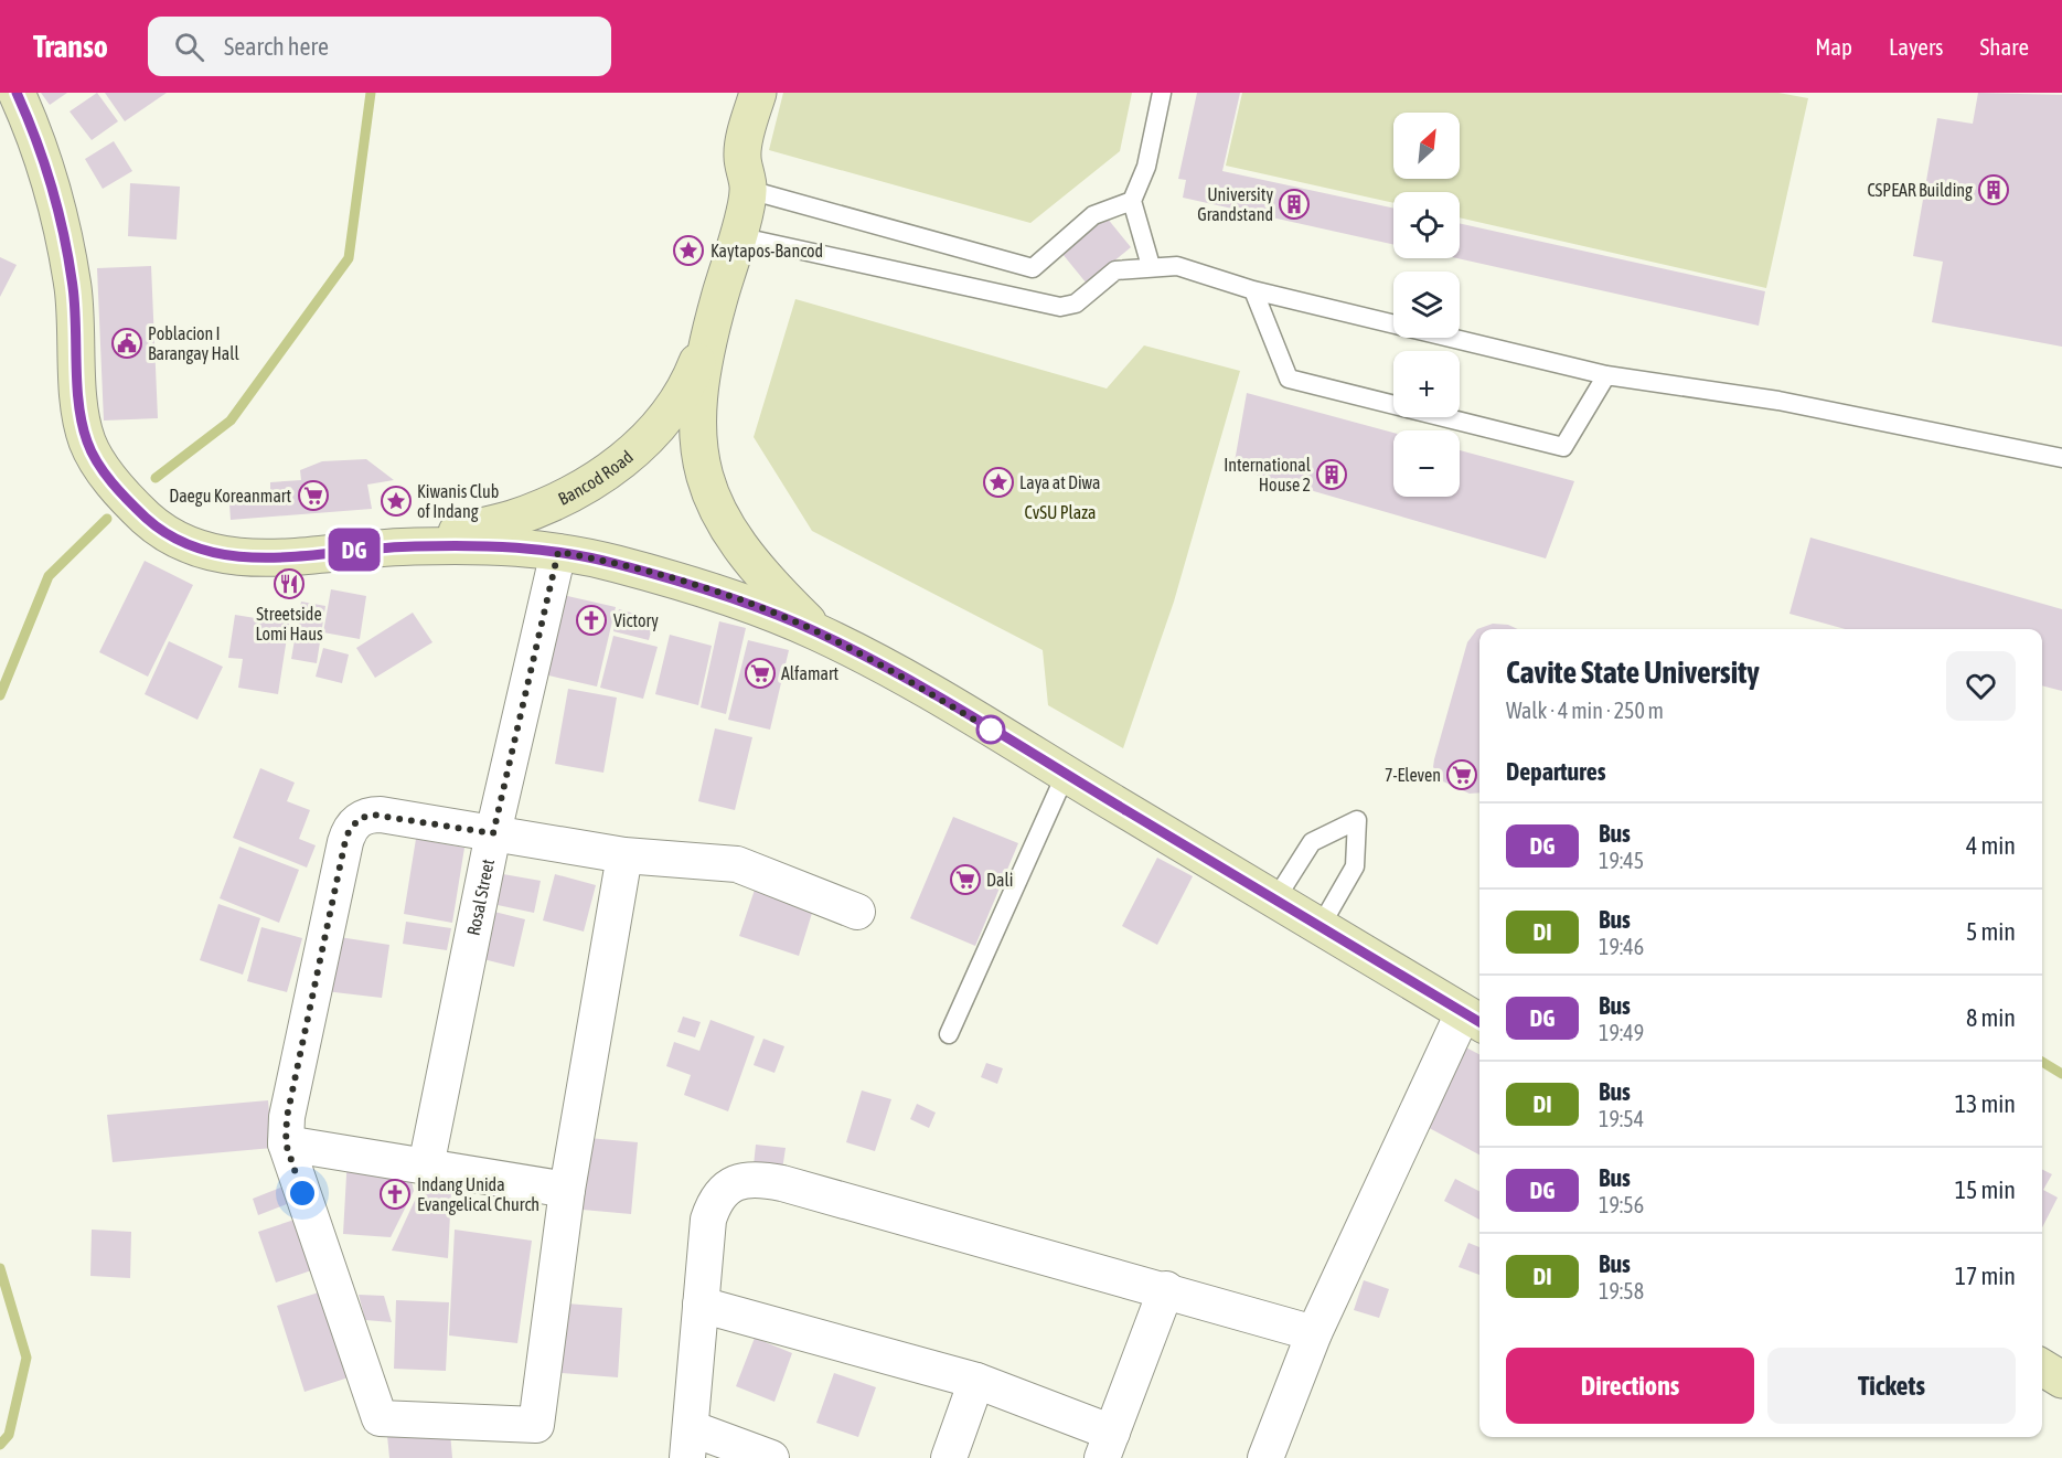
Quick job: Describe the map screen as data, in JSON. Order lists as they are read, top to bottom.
{
  "streets": {
    "main road": ["Bancod Road"],
    "street": ["Rosal Street"]
  },
  "parks": ["CvSU Plaza"],
  "places": {
    "building": ["CSPEAR Building", "University Grandstand", "International House 2"],
    "place": ["Kaytapos-Bancod", "Laya at Diwa", "Kiwanis Club of Indang"],
    "public building": ["Poblacion I Barangay Hall"],
    "supermarket": [
      "Daegu Koreanmart",
      "Alfamart",
      "7-Eleven",
      "Dali"
    ],
    "restaurant": ["Streetside Lomi Haus"],
    "church": ["Victory", "Indang Unida Evangelical Church"]
  },
  "lines": ["bus line DG"],
  "north": "top right",
  "page": {
    "header": "Transo",
    "search": "Search here",
    "nav": ["Map", "Layers", "Share"],
    "on_map": "DG",
    "map_buttons": ["+", "−"],
    "heading": [
      ["Cavite State University", "Walk · 4 min · 250 m"],
      "Departures"
    ],
    "list": [
      {
        "mark": "DG",
        "name": "Bus",
        "note": "19:45",
        "value": "4 min"
      },
      {
        "mark": "DI",
        "name": "Bus",
        "note": "19:46",
        "value": "5 min"
      },
      {
        "mark": "DG",
        "name": "Bus",
        "note": "19:49",
        "value": "8 min"
      },
      {
        "mark": "DI",
        "name": "Bus",
        "note": "19:54",
        "value": "13 min"
      },
      {
        "mark": "DG",
        "name": "Bus",
        "note": "19:56",
        "value": "15 min"
      },
      {
        "mark": "DI",
        "name": "Bus",
        "note": "19:58",
        "value": "17 min"
      }
    ],
    "buttons": ["Directions", "Tickets"]
  }
}
